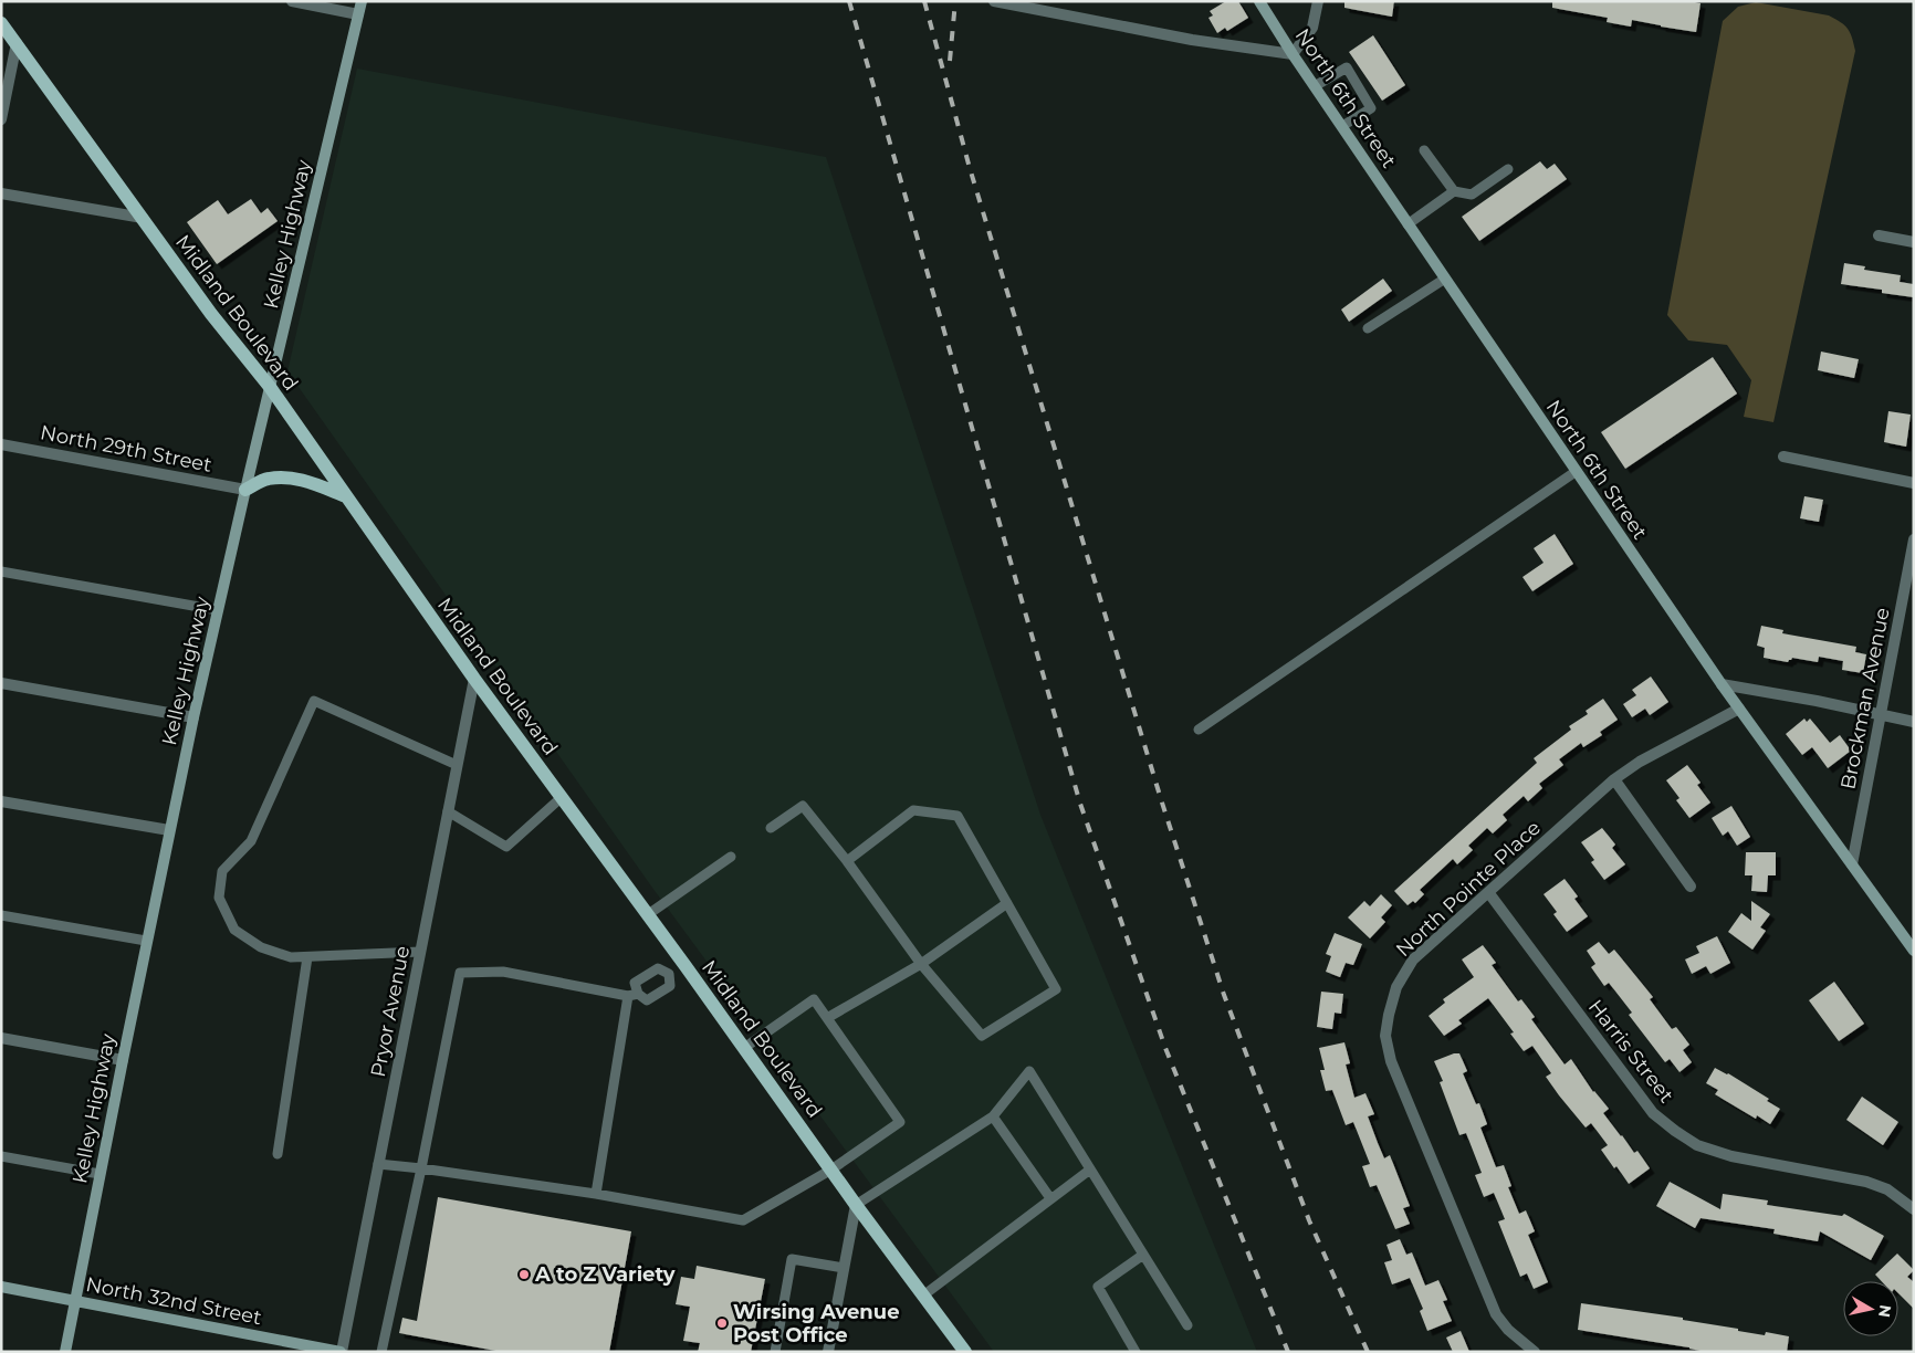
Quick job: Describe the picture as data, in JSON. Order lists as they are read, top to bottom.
{
  "streets": {
    "main road": ["Midland Boulevard"],
    "street": [
      "North 6th Street",
      "Kelley Highway",
      "North 29th Street",
      "Brockman Avenue",
      "North Pointe Place",
      "Pryor Avenue",
      "Harris Street",
      "North 32nd Street"
    ]
  },
  "crossings": [
    ["North 6th Street", "Brockman Avenue"],
    ["North 6th Street", "North Pointe Place"],
    ["Kelley Highway", "Midland Boulevard"],
    ["Kelley Highway", "North 29th Street"],
    ["Kelley Highway", "North 32nd Street"],
    ["Midland Boulevard", "Pryor Avenue"],
    ["North Pointe Place", "Harris Street"],
    ["Pryor Avenue", "North 32nd Street"]
  ],
  "places": ["A to Z Variety", "Wirsing Avenue Post Office"],
  "north": "right"
}
